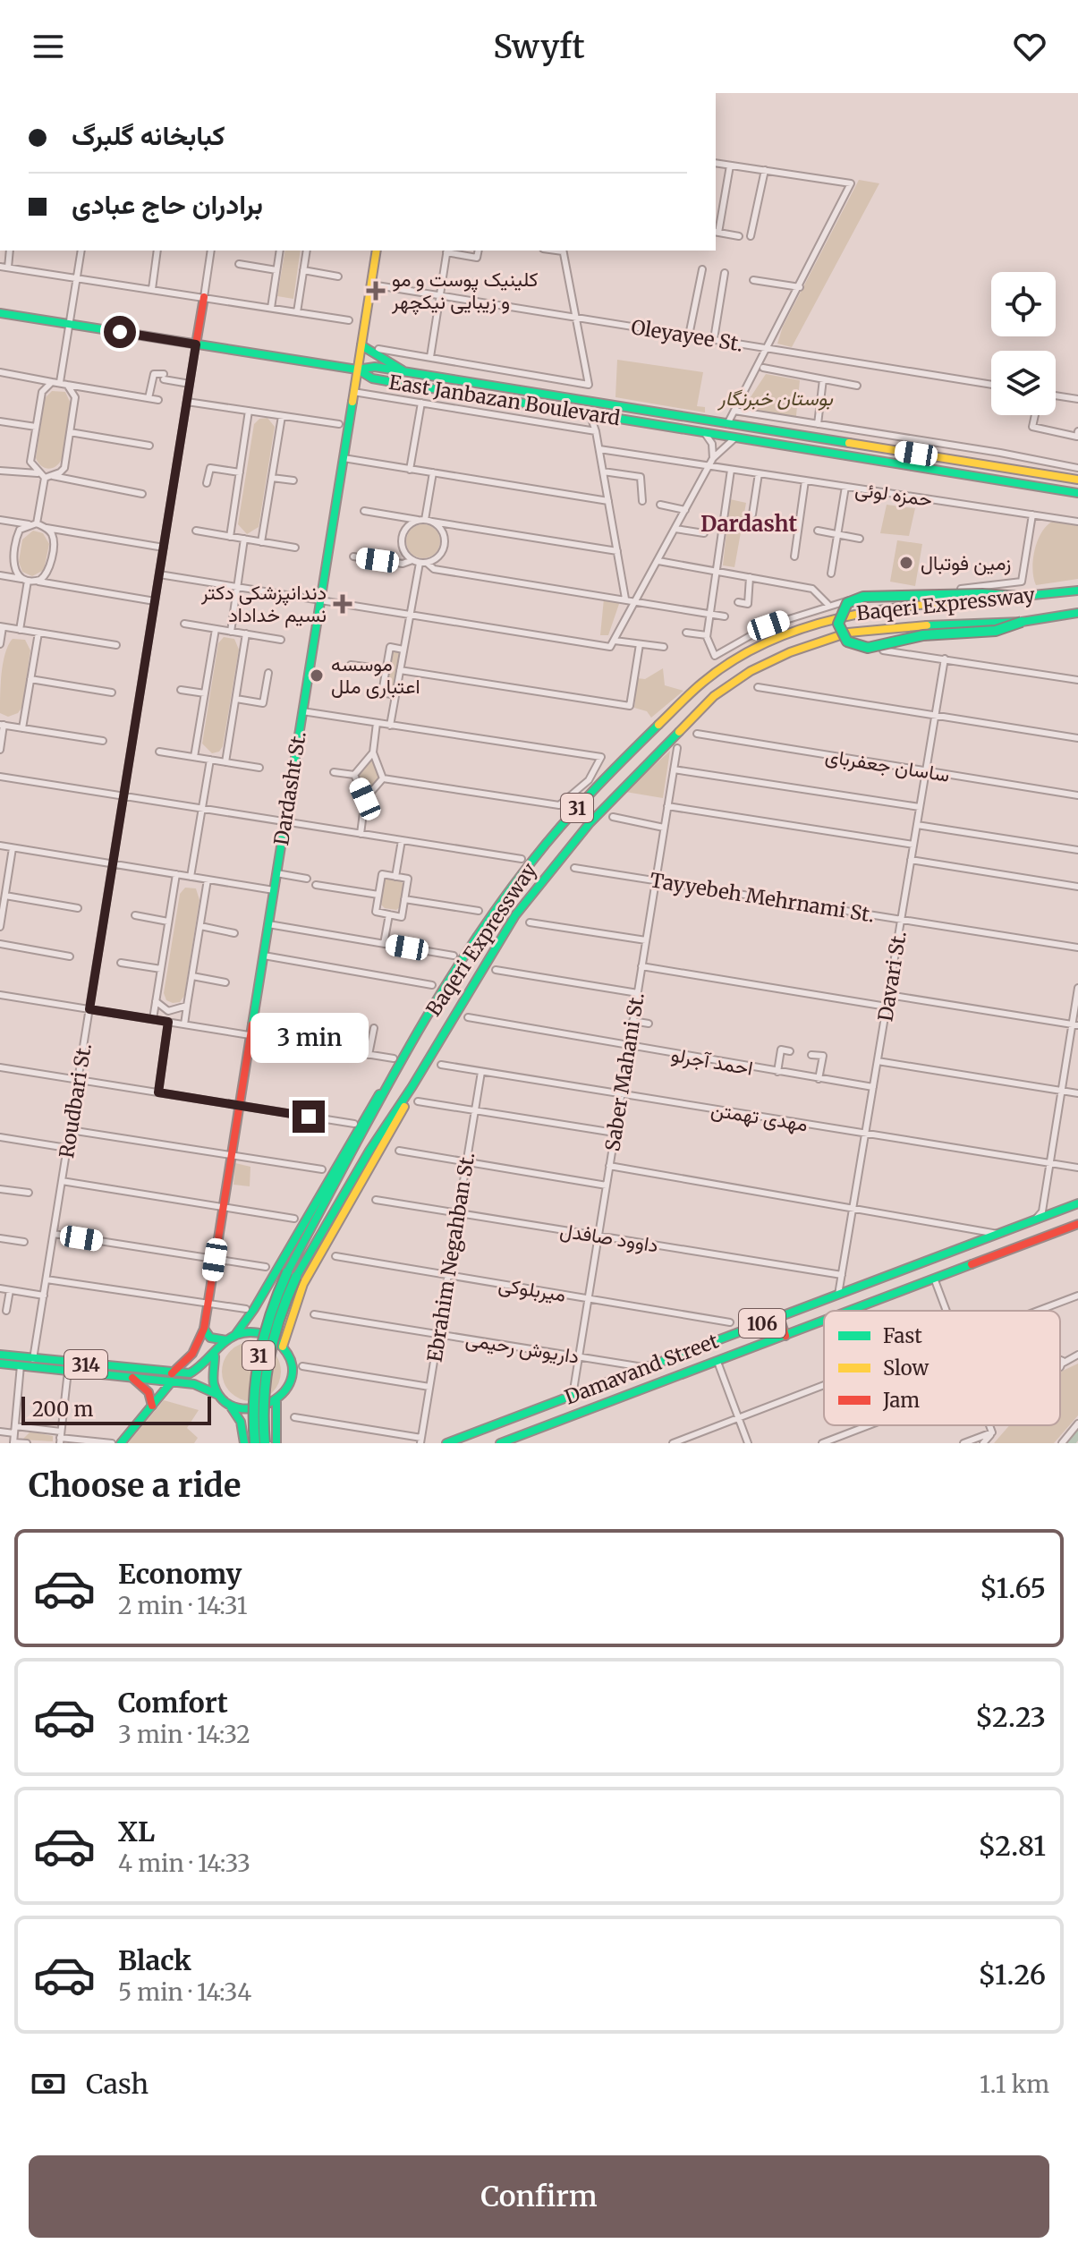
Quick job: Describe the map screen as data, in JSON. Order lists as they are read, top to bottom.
{
  "streets": {
    "main road": [
      "East Janbazan Boulevard",
      "Baqeri Expressway",
      "Dardasht St.",
      "31",
      "Roudbari St.",
      "106",
      "314",
      "Damavand Street"
    ],
    "street": [
      "Oleyayee St.",
      "حمزه لوئی",
      "ساسان جعفربای",
      "Tayyebeh Mehrnami St.",
      "Davari St.",
      "احمد آجرلو",
      "Saber Mahani St.",
      "مهدی تهمتن",
      "داوود صافدل",
      "Ebrahim Negahban St.",
      "میربلوکی",
      "داریوش رحیمی"
    ]
  },
  "crossings": [
    ["Oleyayee St.", "Dardasht St."],
    ["East Janbazan Boulevard", "Dardasht St."],
    ["ساسان جعفربای", "Davari St."],
    ["Dardasht St.", "314"],
    ["Tayyebeh Mehrnami St.", "Davari St."],
    ["Tayyebeh Mehrnami St.", "Saber Mahani St."],
    ["Davari St.", "احمد آجرلو"],
    ["Davari St.", "مهدی تهمتن"],
    ["Davari St.", "داوود صافدل"],
    ["Davari St.", "Damavand Street"],
    ["احمد آجرلو", "Saber Mahani St."],
    ["Saber Mahani St.", "مهدی تهمتن"],
    ["Saber Mahani St.", "داوود صافدل"],
    ["Saber Mahani St.", "میربلوکی"],
    ["Saber Mahani St.", "داریوش رحیمی"],
    ["Saber Mahani St.", "Damavand Street"],
    ["Roudbari St.", "314"],
    ["مهدی تهمتن", "Ebrahim Negahban St."],
    ["داوود صافدل", "Ebrahim Negahban St."],
    ["Ebrahim Negahban St.", "میربلوکی"],
    ["Ebrahim Negahban St.", "داریوش رحیمی"],
    ["داریوش رحیمی", "Damavand Street"]
  ],
  "districts": ["Dardasht"],
  "parks": ["بوستان خبرنگار"],
  "places": {
    "health": ["کلینیک پوست و مو و زیبایی نیکچهر", "دندانپزشکی دکتر نسیم خداداد"],
    "other": ["زمین فوتبال", "موسسه اعتباری ملل"]
  },
  "legend": ["Fast", "Slow", "Jam"],
  "scale_bar": "200 m",
  "page": {
    "header": "Swyft",
    "banner": ["کبابخانه گلبرگ", "برادران حاج عبادی"],
    "bubble": "3 min",
    "scale": "200 m",
    "heading": "Choose a ride",
    "list": [
      {
        "name": "Economy",
        "note": "2 min · 14:31",
        "value": "$1.65"
      },
      {
        "name": "Comfort",
        "note": "3 min · 14:32",
        "value": "$2.23"
      },
      {
        "name": "XL",
        "note": "4 min · 14:33",
        "value": "$2.81"
      },
      {
        "name": "Black",
        "note": "5 min · 14:34",
        "value": "$1.26"
      }
    ],
    "pay": ["Cash", "1.1 km"],
    "buttons": "Confirm"
  }
}
